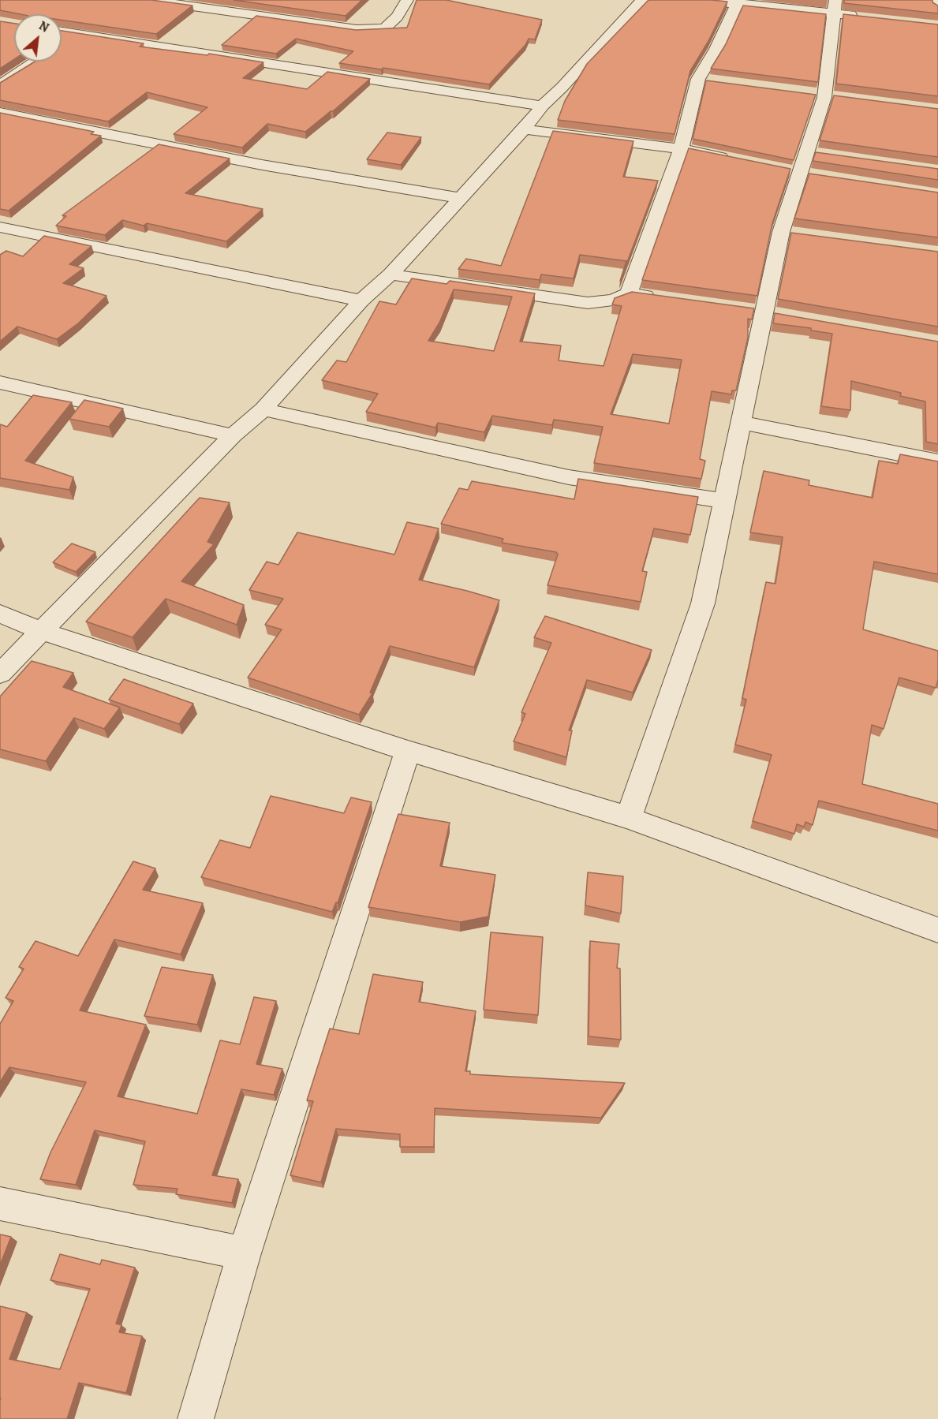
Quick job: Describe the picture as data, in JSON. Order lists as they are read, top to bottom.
{
  "north": "top right"
}
